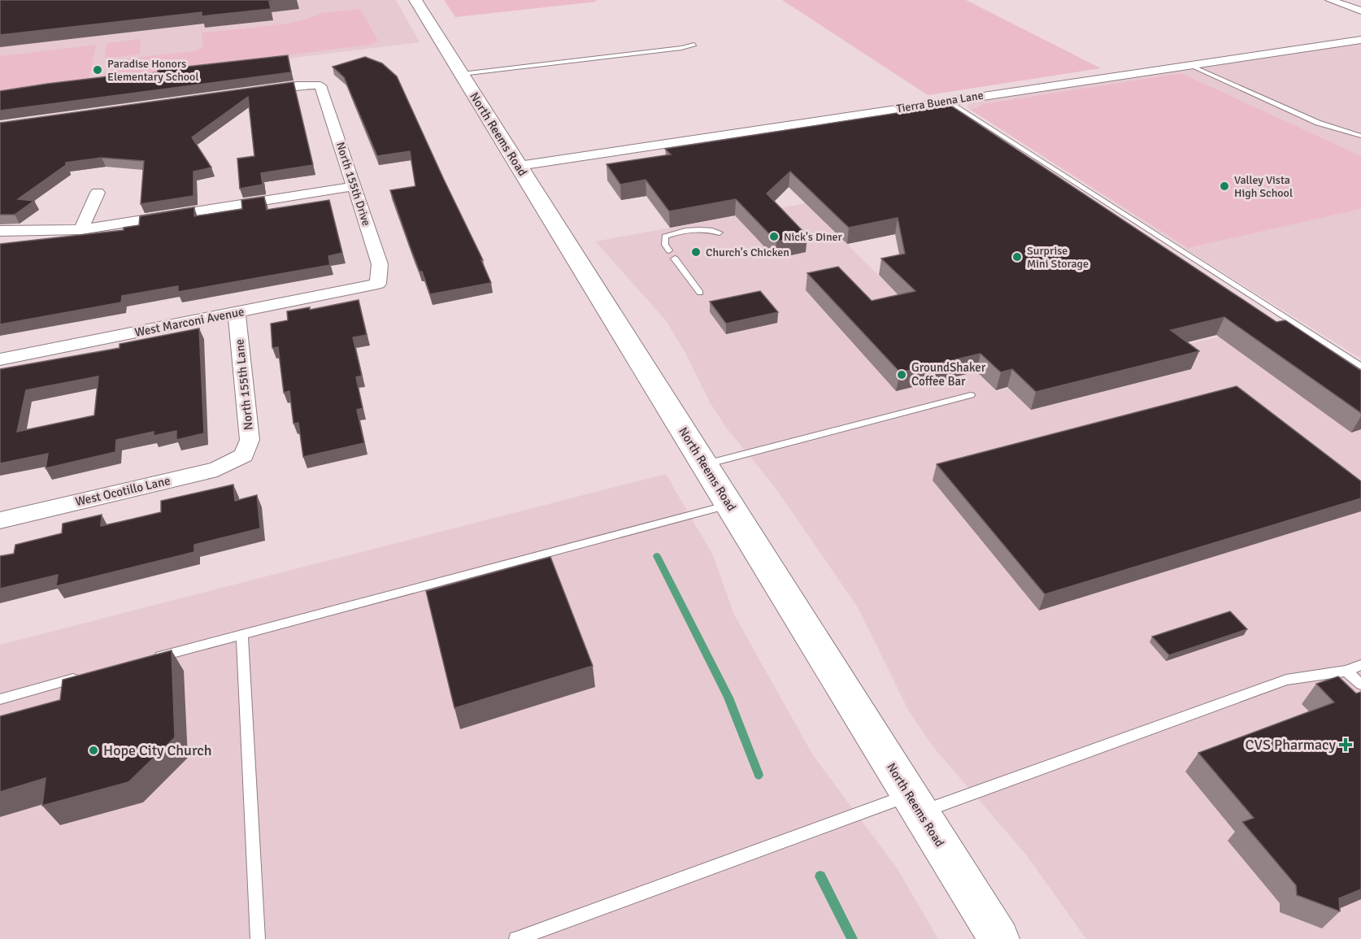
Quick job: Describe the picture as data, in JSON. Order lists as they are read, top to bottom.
{
  "streets": {
    "main road": ["North Reems Road"],
    "street": [
      "Tierra Buena Lane",
      "North 155th Drive",
      "West Marconi Avenue",
      "North 155th Lane",
      "West Ocotillo Lane"
    ]
  },
  "crossings": [
    ["Tierra Buena Lane", "North Reems Road"],
    ["North 155th Drive", "West Marconi Avenue"],
    ["West Marconi Avenue", "North 155th Lane"],
    ["North 155th Lane", "West Ocotillo Lane"]
  ],
  "places": {
    "other": [
      "Paradise Honors Elementary School",
      "Valley Vista High School",
      "Nick's Diner",
      "Church's Chicken",
      "Surprise Mini Storage",
      "GroundShaker Coffee Bar",
      "Hope City Church"
    ],
    "health": ["CVS Pharmacy"]
  }
}
